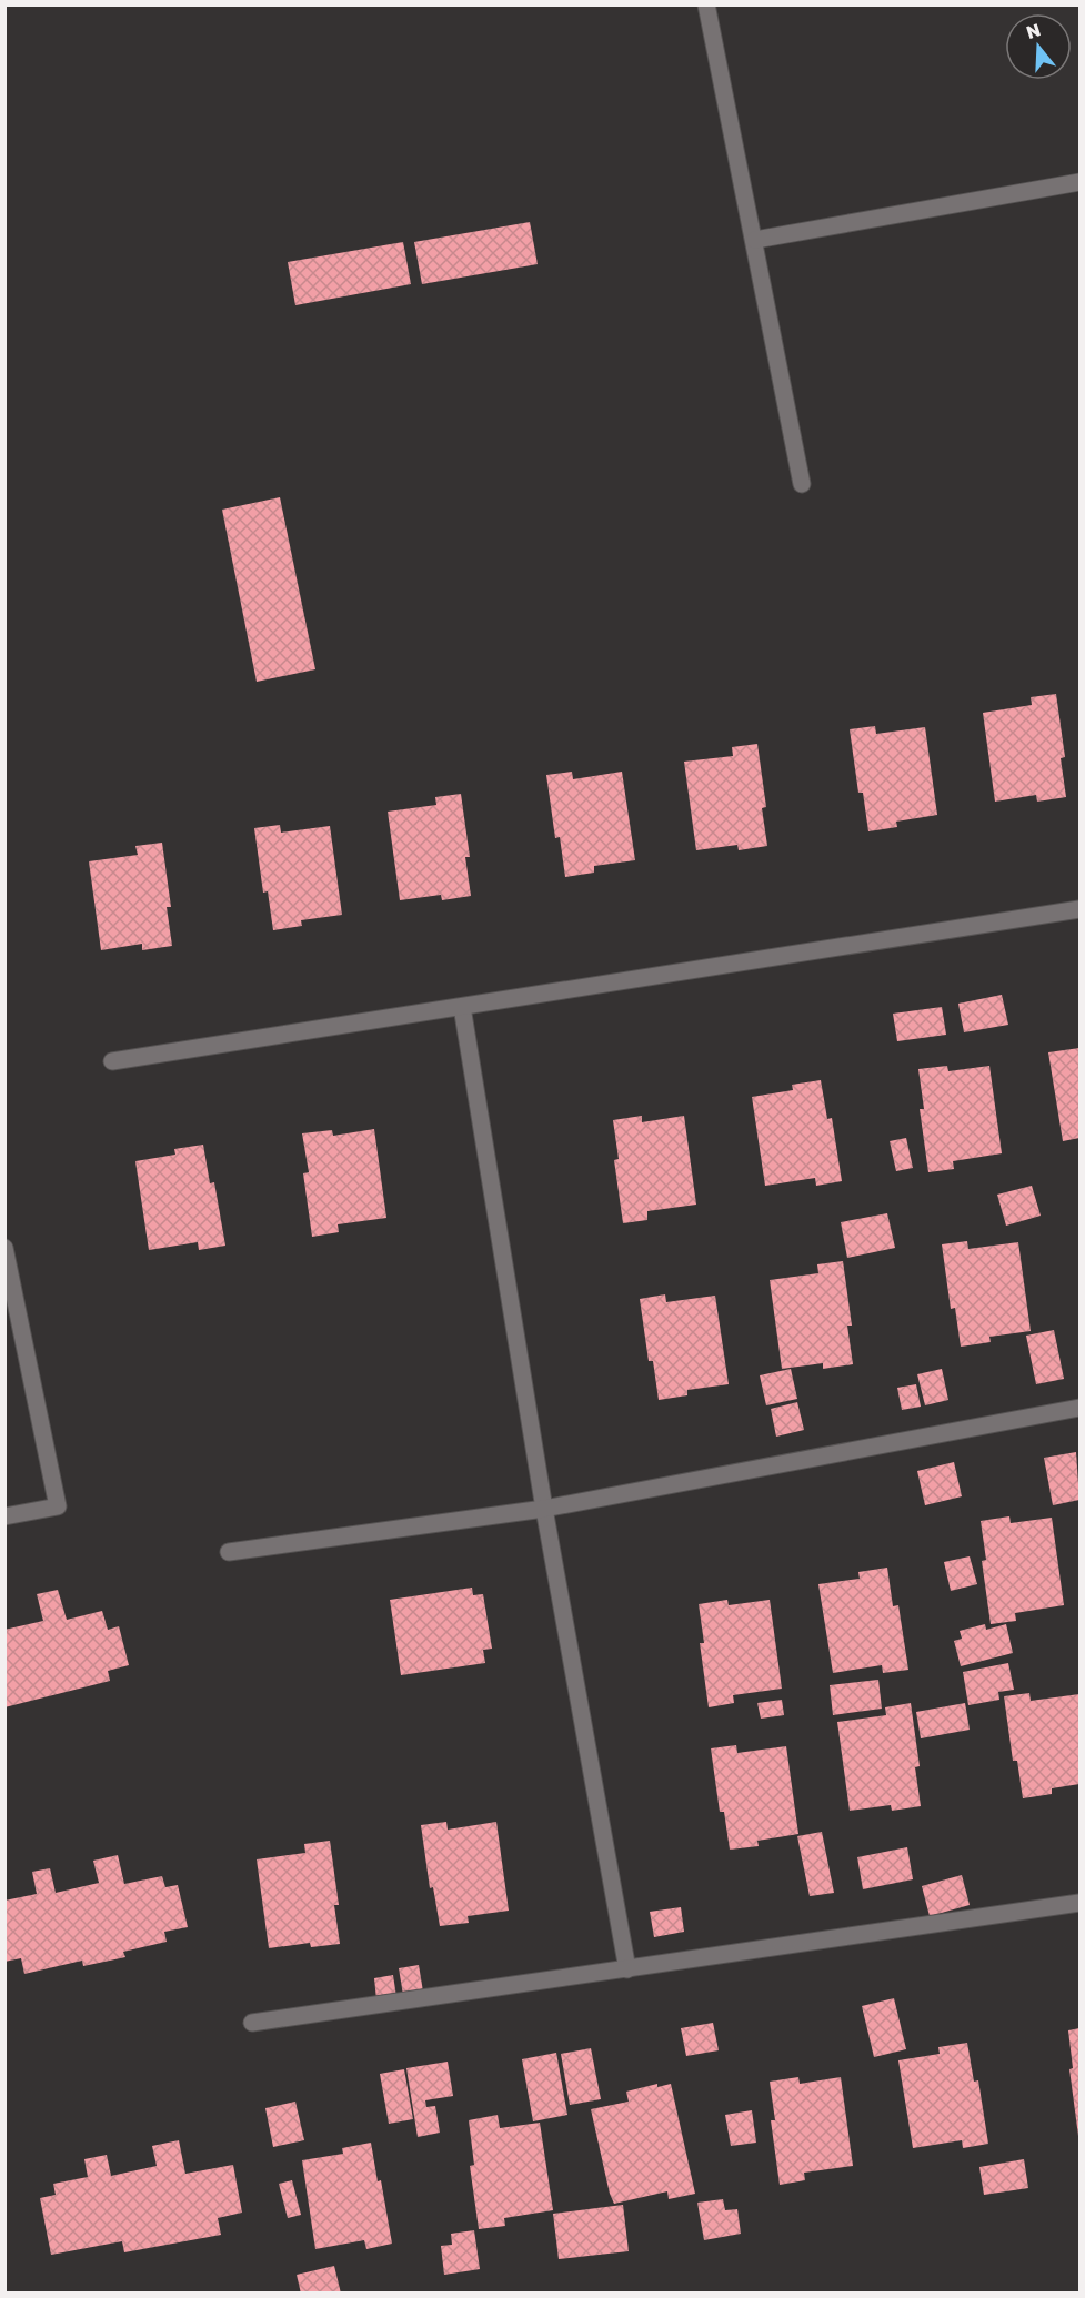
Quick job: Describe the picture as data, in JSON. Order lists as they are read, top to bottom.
{
  "north": "top"
}
